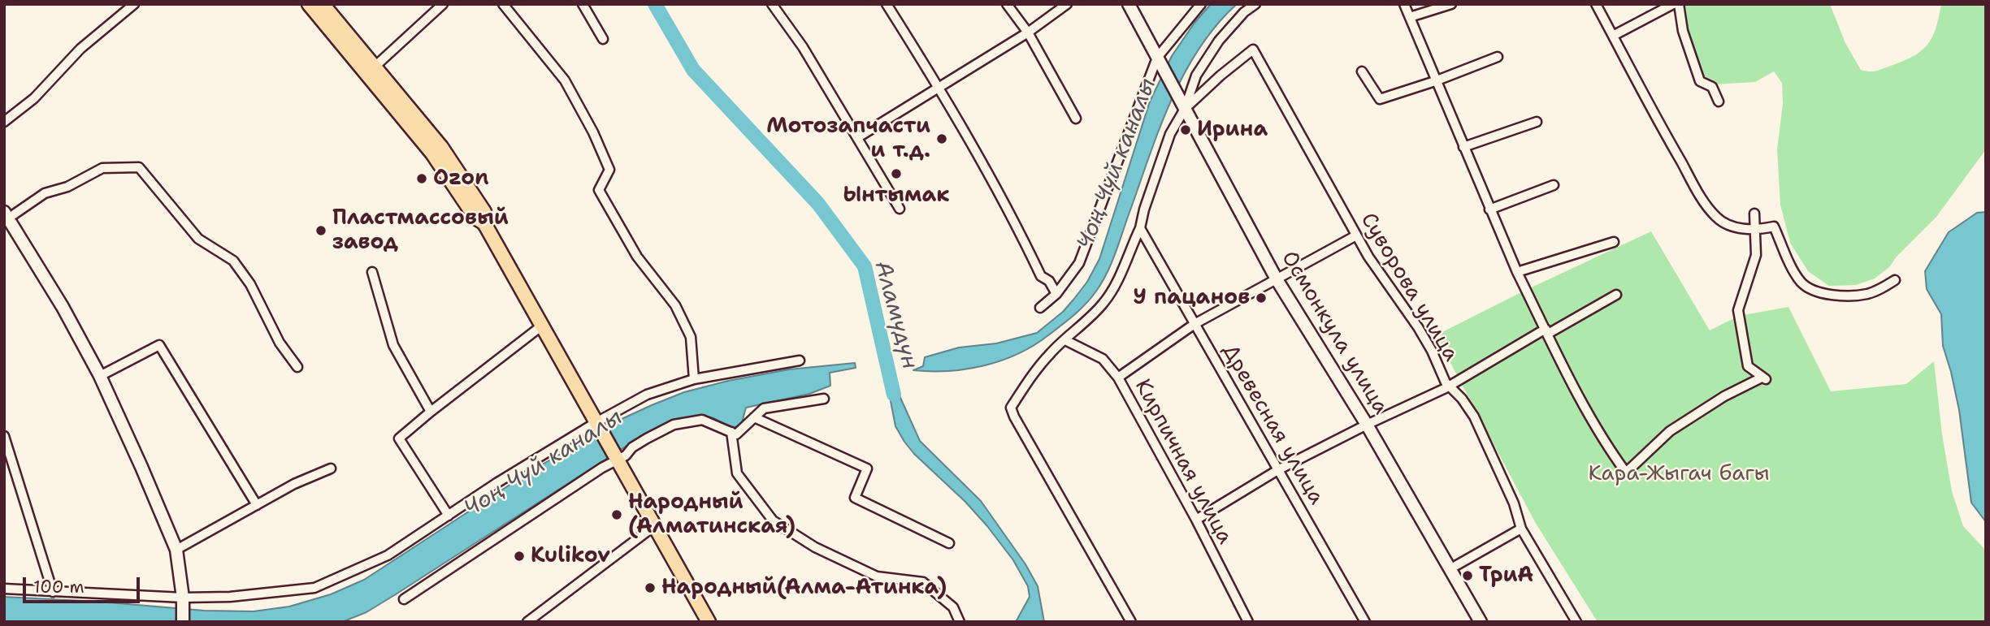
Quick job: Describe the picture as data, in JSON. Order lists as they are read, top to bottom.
{
  "streets": {
    "street": [
      "Суворова улица",
      "Осмонкула улица",
      "Древесная улица",
      "Кирпичная улица"
    ]
  },
  "crossings": [
    ["Суворова улица", "Осмонкула улица"]
  ],
  "water": ["Чоң Чүй каналы", "Аламүдүн"],
  "parks": ["Кара-Жыгач багы"],
  "places": [
    "Ирина",
    "Мотозапчасти и т.д.",
    "Ынтымак",
    "Ozon",
    "Пластмассовый завод",
    "У пацанов",
    "Народный (Алматинская)",
    "Kulikov",
    "ТриА",
    "Народный(Алма-Атинка)"
  ],
  "scale_bar": "100 m"
}
